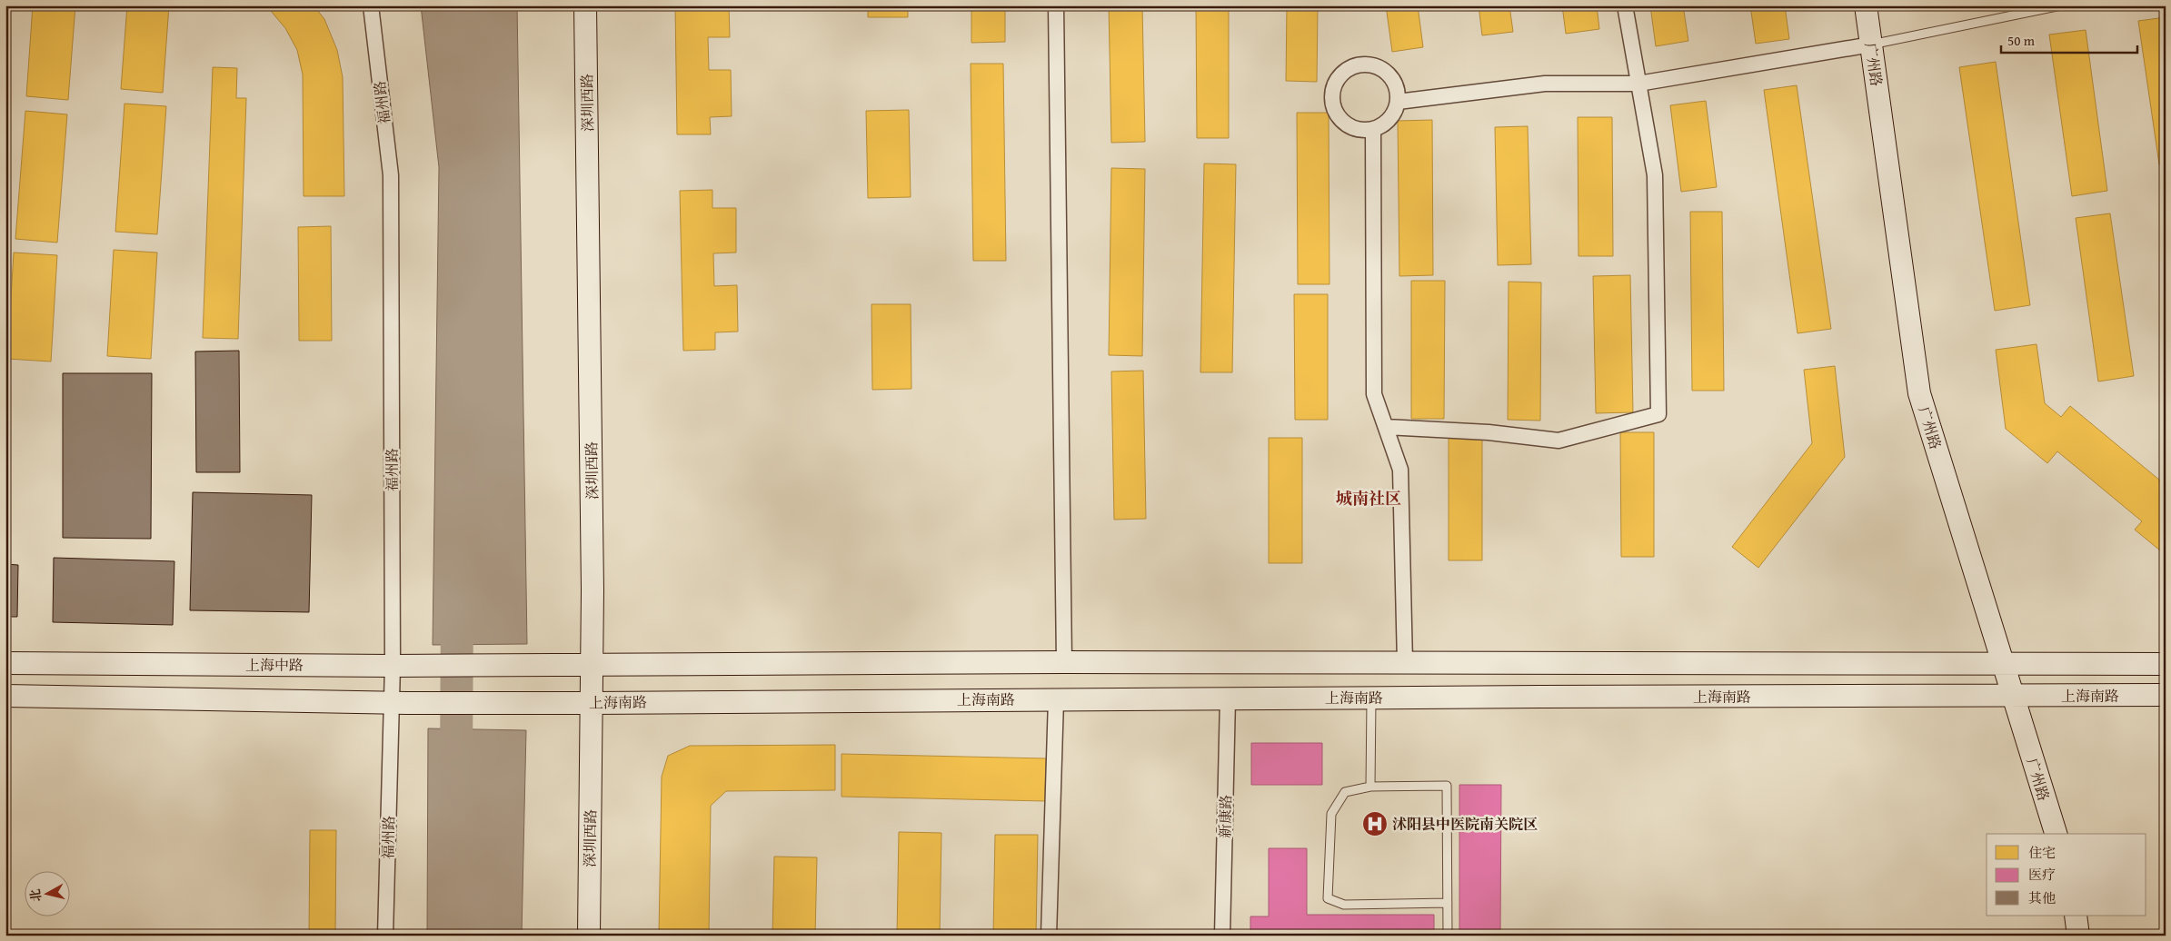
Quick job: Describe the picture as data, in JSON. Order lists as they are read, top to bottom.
{
  "streets": {
    "main road": [
      "广州路",
      "深圳西路",
      "上海中路",
      "上海南路"
    ],
    "street": ["福州路", "新康路"]
  },
  "crossings": [
    ["广州路", "上海南路"],
    ["福州路", "上海中路"],
    ["福州路", "上海南路"],
    ["深圳西路", "上海中路"],
    ["深圳西路", "上海南路"],
    ["上海南路", "新康路"]
  ],
  "districts": ["城南社区"],
  "places": {
    "hospital": ["沭阳县中医院南关院区"]
  },
  "legend": ["住宅", "医疗", "其他"],
  "scale_bar": "50 m",
  "north": "left"
}
